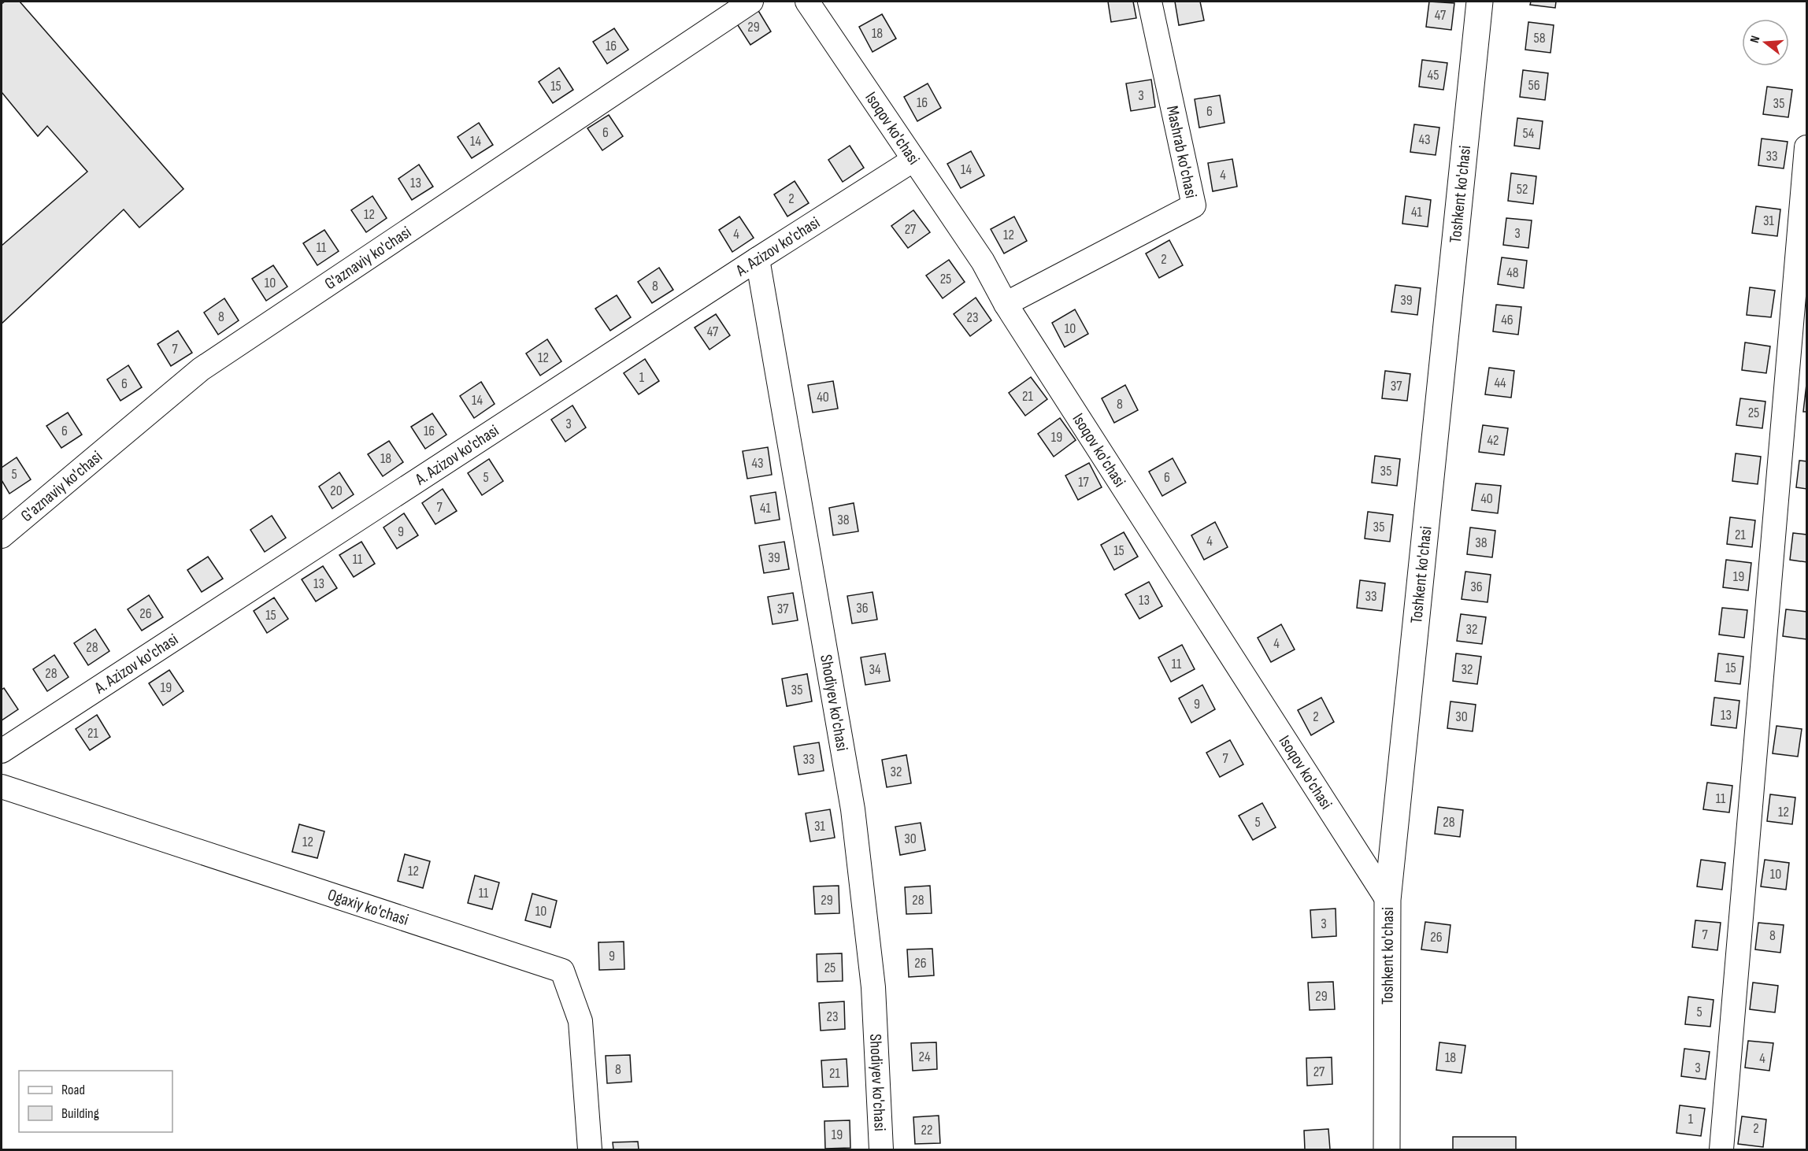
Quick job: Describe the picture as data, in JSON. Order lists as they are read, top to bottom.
{
  "streets": {
    "main road": ["Toshkent ko'chasi"],
    "street": [
      "Isoqov ko'chasi",
      "Mashrab ko'chasi",
      "A. Azizov ko'chasi",
      "G'aznaviy ko'chasi",
      "Shodiyev ko'chasi",
      "Ogaxiy ko'chasi"
    ]
  },
  "crossings": [
    ["Isoqov ko'chasi", "Mashrab ko'chasi"],
    ["Isoqov ko'chasi", "Toshkent ko'chasi"],
    ["Isoqov ko'chasi", "A. Azizov ko'chasi"],
    ["A. Azizov ko'chasi", "Shodiyev ko'chasi"]
  ],
  "house_numbers": [
    "47",
    "29",
    "18",
    "58",
    "16",
    "45",
    "56",
    "15",
    "3",
    "16",
    "35",
    "6",
    "6",
    "54",
    "43",
    "14",
    "33",
    "14",
    "4",
    "13",
    "52",
    "2",
    "41",
    "12",
    "31",
    "27",
    "3",
    "4",
    "12",
    "11",
    "2",
    "48",
    "25",
    "10",
    "8",
    "39",
    "8",
    "23",
    "46",
    "10",
    "47",
    "7",
    "12",
    "1",
    "44",
    "6",
    "37",
    "21",
    "40",
    "14",
    "8",
    "25",
    "3",
    "6",
    "16",
    "19",
    "42",
    "18",
    "43",
    "35",
    "5",
    "5",
    "6",
    "17",
    "20",
    "40",
    "7",
    "41",
    "38",
    "35",
    "9",
    "21",
    "4",
    "38",
    "15",
    "39",
    "11",
    "19",
    "13",
    "36",
    "33",
    "13",
    "36",
    "37",
    "26",
    "15",
    "32",
    "4",
    "28",
    "11",
    "15",
    "34",
    "32",
    "28",
    "19",
    "35",
    "9",
    "13",
    "2",
    "30",
    "21",
    "7",
    "33",
    "32",
    "11",
    "12",
    "5",
    "28",
    "31",
    "30",
    "12",
    "12",
    "10",
    "11",
    "29",
    "28",
    "10",
    "3",
    "7",
    "8",
    "26",
    "9",
    "26",
    "25",
    "29",
    "5",
    "23",
    "24",
    "18",
    "4",
    "3",
    "8",
    "27",
    "21",
    "1",
    "2",
    "22",
    "19"
  ],
  "legend": ["Road", "Building"],
  "north": "left"
}
